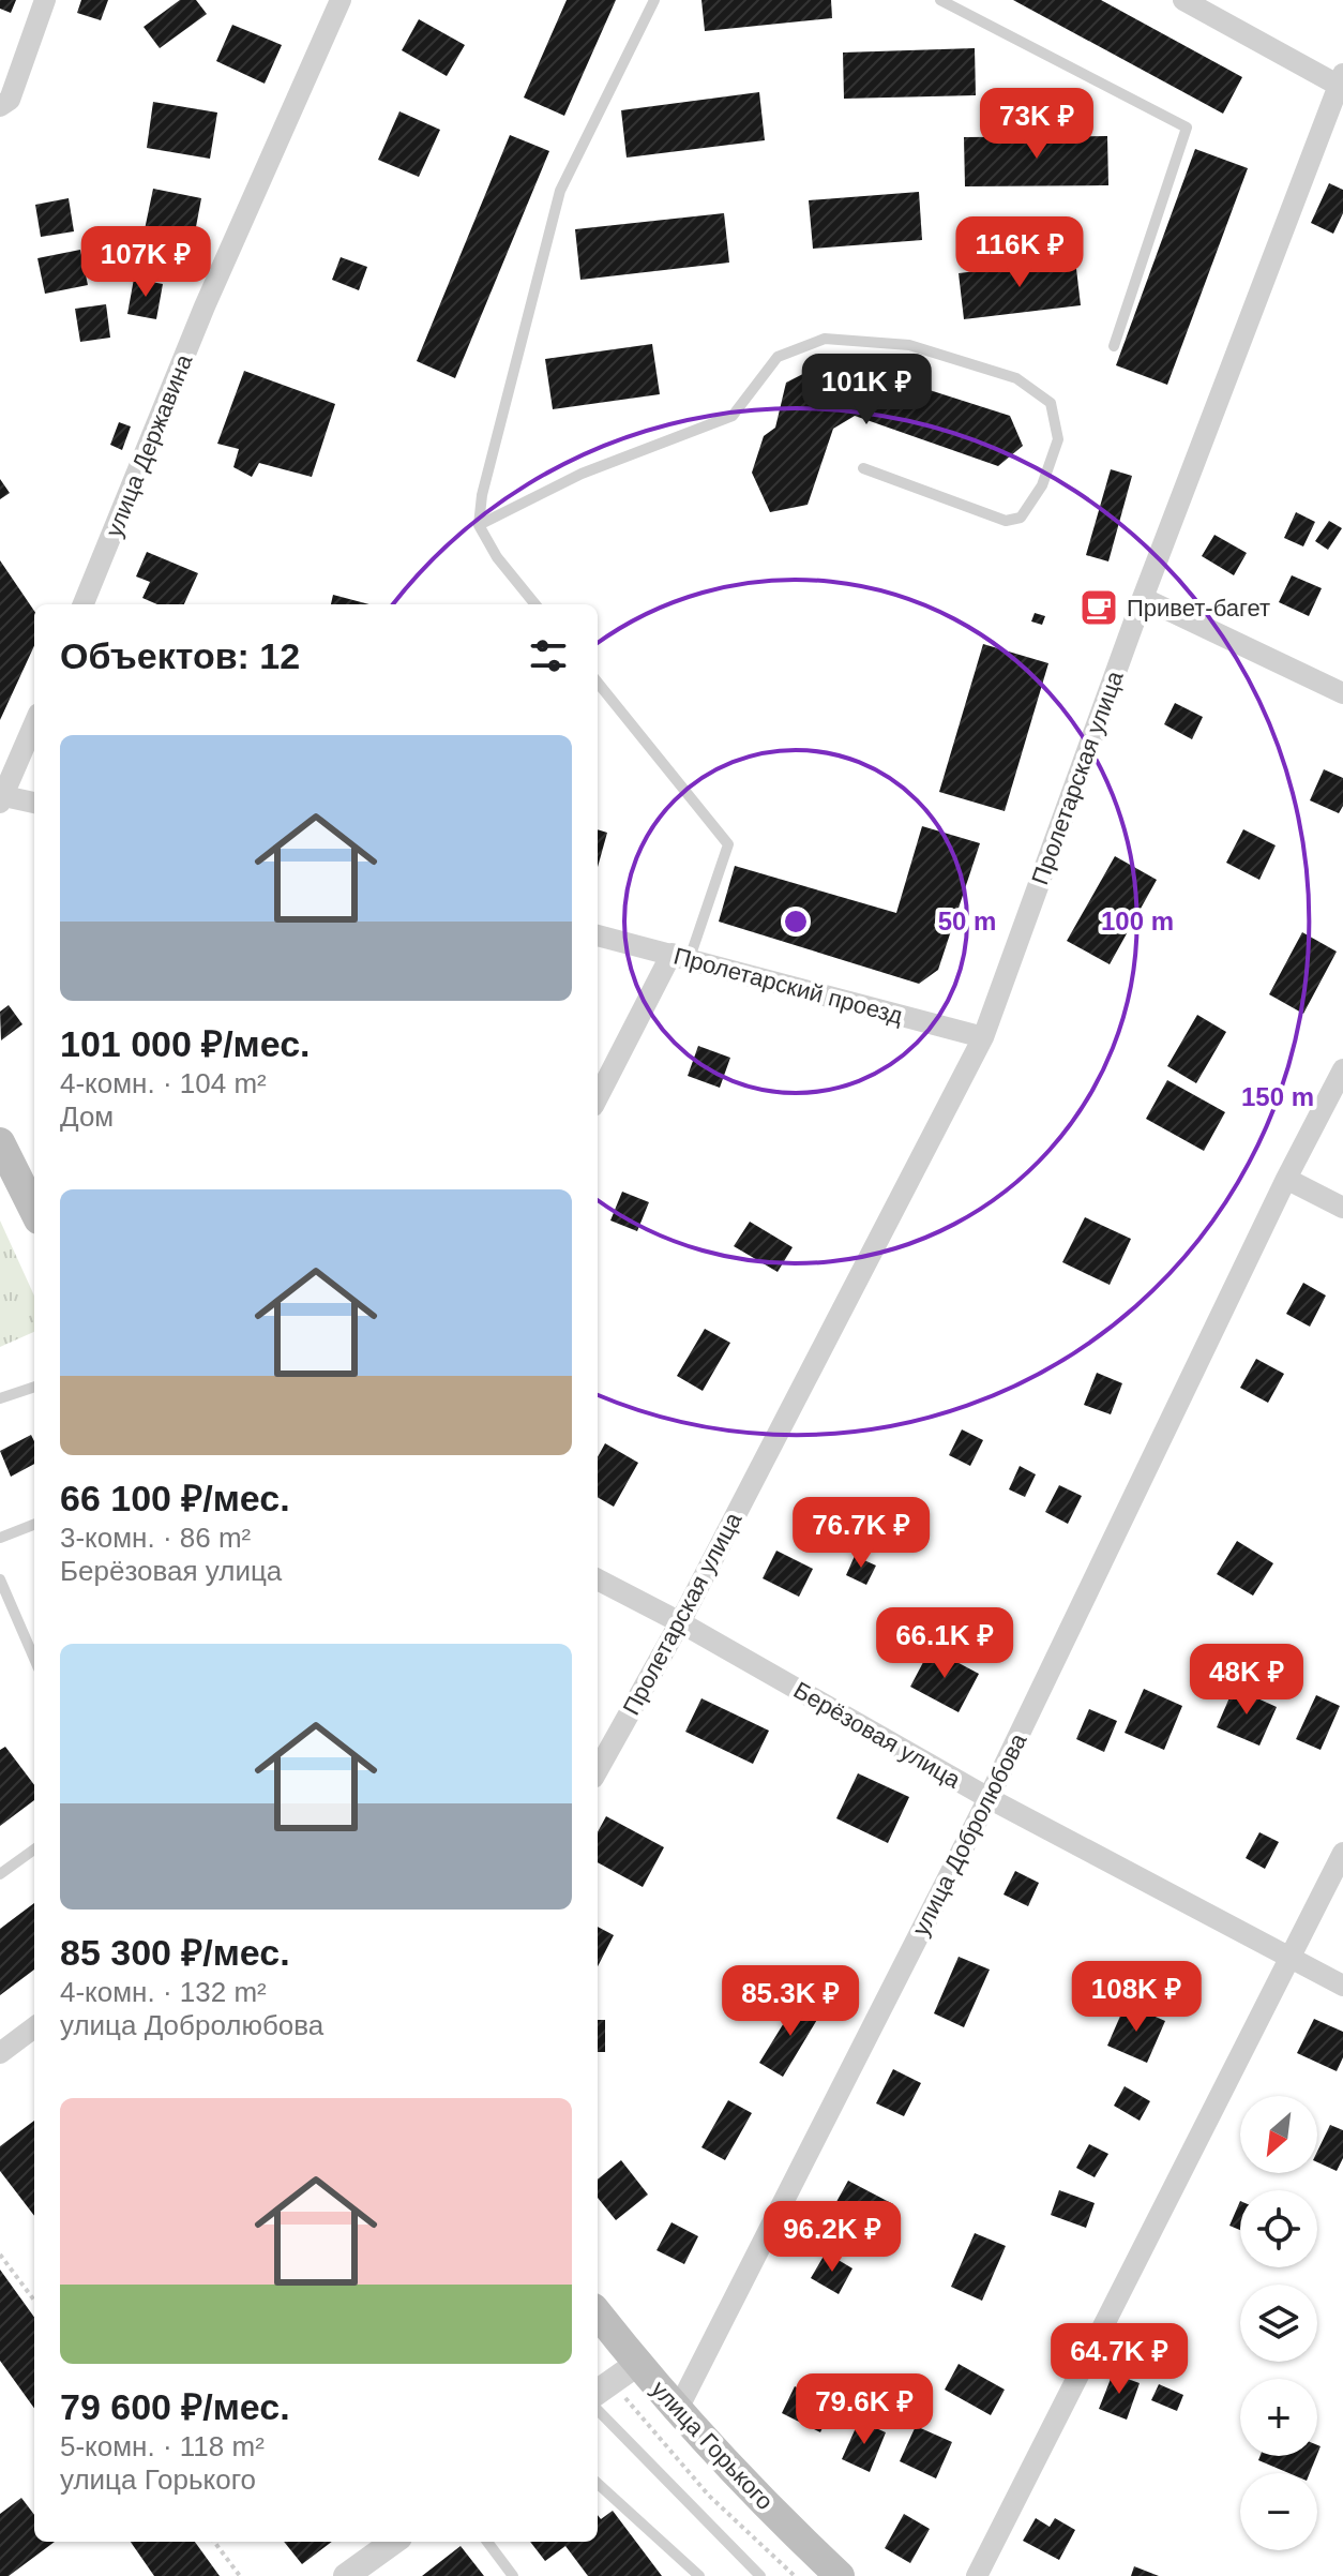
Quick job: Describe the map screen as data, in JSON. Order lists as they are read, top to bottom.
{
  "streets": {
    "main road": ["улица Горького"],
    "street": [
      "улица Державина",
      "Пролетарская улица",
      "Пролетарский проезд",
      "Берёзовая улица",
      "улица Добролюбова"
    ]
  },
  "crossings": [
    ["Пролетарская улица", "Пролетарский проезд"],
    ["Пролетарская улица", "Берёзовая улица"],
    ["Берёзовая улица", "улица Добролюбова"],
    ["улица Добролюбова", "улица Горького"]
  ],
  "places": {
    "cafe": ["Привет-багет"]
  },
  "north": "bottom left",
  "page": {
    "price": [
      "73K ₽",
      "116K ₽",
      "107K ₽",
      "101K ₽",
      "76.7K ₽",
      "66.1K ₽",
      "48K ₽",
      "108K ₽",
      "85.3K ₽",
      "96.2K ₽",
      "64.7K ₽",
      "79.6K ₽"
    ],
    "heading": "Объектов: 12",
    "list": [
      {
        "name": "101 000 ₽/мес.",
        "note": "4-комн. · 104 m² · Дом"
      },
      {
        "name": "66 100 ₽/мес.",
        "note": "3-комн. · 86 m² · Берёзовая улица"
      },
      {
        "name": "85 300 ₽/мес.",
        "note": "4-комн. · 132 m² · улица Добролюбова"
      },
      {
        "name": "79 600 ₽/мес.",
        "note": "5-комн. · 118 m² · улица Горького"
      }
    ],
    "map_buttons": ["+", "−"]
  },
  "rings": ["50 m", "100 m", "150 m"]
}
